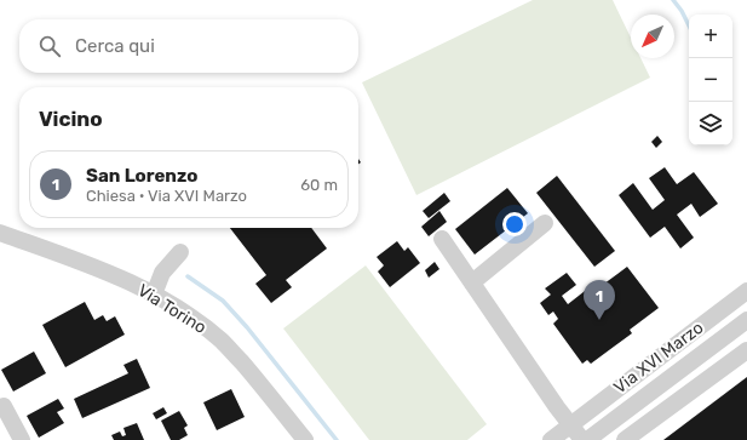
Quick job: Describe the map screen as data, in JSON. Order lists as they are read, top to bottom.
{
  "streets": {
    "street": ["Via Torino", "Via XVI Marzo"]
  },
  "north": "bottom left",
  "page": {
    "map_buttons": ["+", "−"],
    "search": "Cerca qui",
    "heading": "Vicino",
    "list": [
      {
        "mark": "1",
        "name": "San Lorenzo",
        "note": "Chiesa · Via XVI Marzo",
        "value": "60 m"
      }
    ],
    "pins": "1"
  }
}
